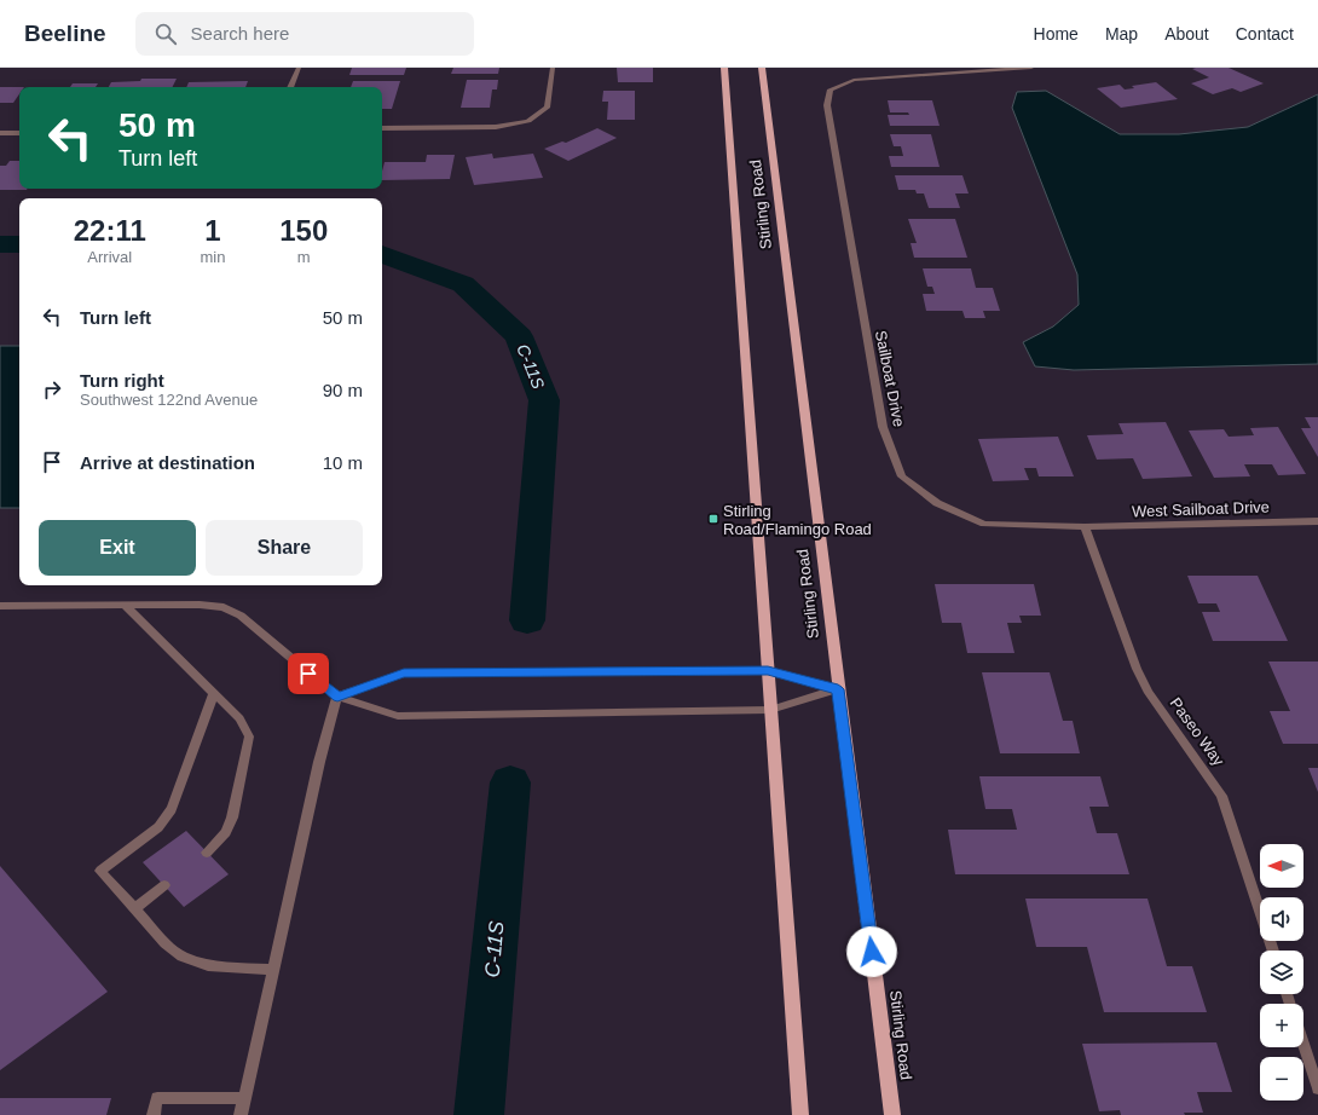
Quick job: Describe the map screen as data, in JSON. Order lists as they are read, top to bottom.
{
  "streets": {
    "main road": ["Stirling Road"],
    "street": ["Sailboat Drive", "West Sailboat Drive", "Paseo Way"]
  },
  "crossings": [
    ["Sailboat Drive", "West Sailboat Drive"],
    ["Sailboat Drive", "Paseo Way"],
    ["West Sailboat Drive", "Paseo Way"]
  ],
  "water": ["C-11S"],
  "places": {
    "transit": ["Stirling Road/Flamingo Road"]
  },
  "north": "left",
  "page": {
    "header": "Beeline",
    "search": "Search here",
    "nav": [
      "Home",
      "Map",
      "About",
      "Contact"
    ],
    "turn": ["50 m", "Turn left"],
    "eta": [
      "22:11",
      "Arrival",
      "1",
      "min",
      "150",
      "m"
    ],
    "list": [
      {
        "name": "Turn left",
        "value": "50 m"
      },
      {
        "name": "Turn right",
        "note": "Southwest 122nd Avenue",
        "value": "90 m"
      },
      {
        "name": "Arrive at destination",
        "value": "10 m"
      }
    ],
    "buttons": ["Exit", "Share"],
    "map_buttons": ["+", "−"]
  }
}
